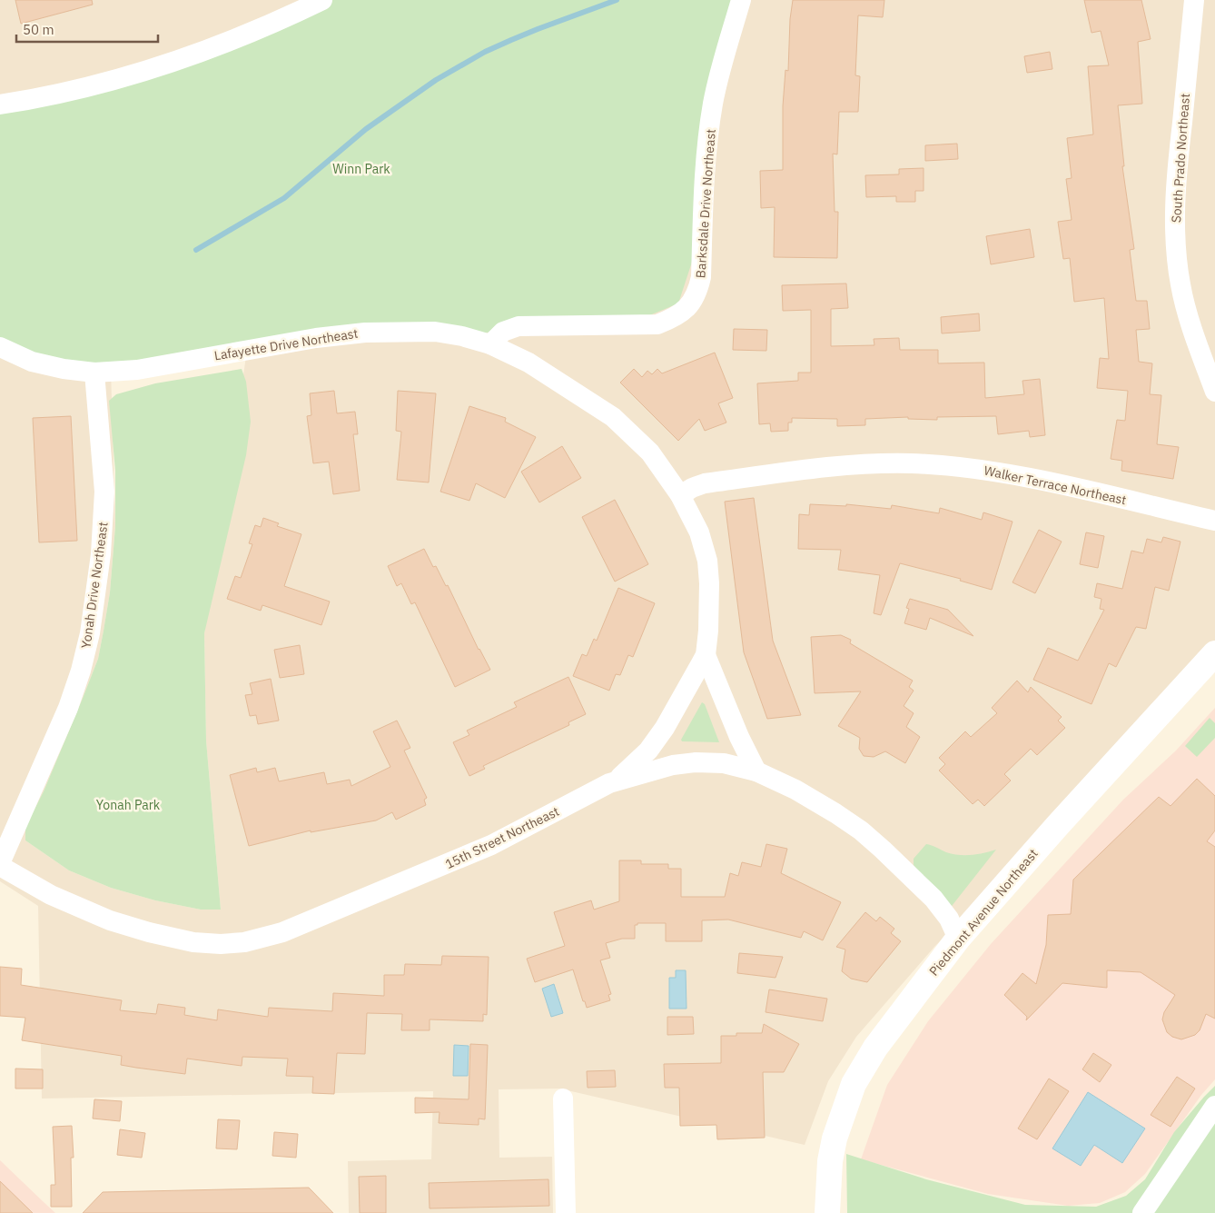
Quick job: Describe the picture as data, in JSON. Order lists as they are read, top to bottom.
{
  "streets": {
    "main road": ["Piedmont Avenue Northeast"],
    "street": [
      "South Prado Northeast",
      "Barksdale Drive Northeast",
      "Lafayette Drive Northeast",
      "Walker Terrace Northeast",
      "Yonah Drive Northeast",
      "15th Street Northeast"
    ]
  },
  "crossings": [
    ["Barksdale Drive Northeast", "Lafayette Drive Northeast"],
    ["Lafayette Drive Northeast", "Walker Terrace Northeast"],
    ["Lafayette Drive Northeast", "Yonah Drive Northeast"],
    ["Lafayette Drive Northeast", "15th Street Northeast"],
    ["Yonah Drive Northeast", "15th Street Northeast"],
    ["15th Street Northeast", "Piedmont Avenue Northeast"]
  ],
  "parks": ["Winn Park", "Yonah Park"],
  "scale_bar": "50 m"
}
